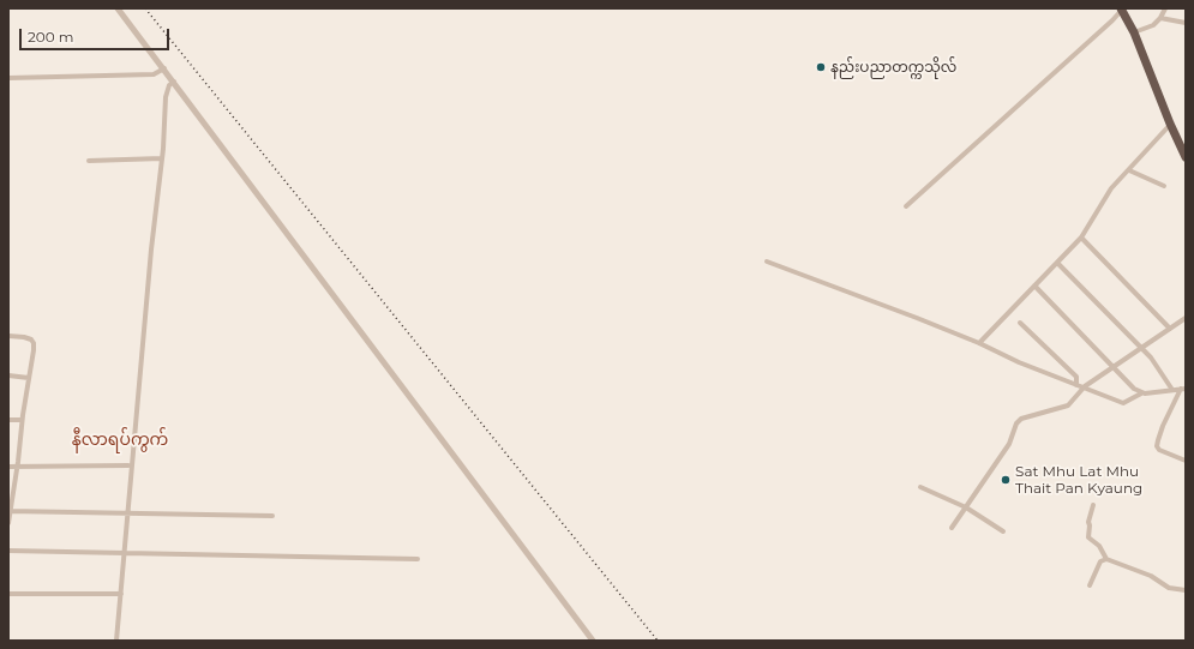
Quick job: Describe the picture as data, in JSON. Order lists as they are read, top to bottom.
{
  "districts": ["နီလာရပ်ကွက်"],
  "places": ["နည်းပညာတက္ကသိုလ်", "Sat Mhu Lat Mhu Thait Pan Kyaung"],
  "scale_bar": "200 m"
}
